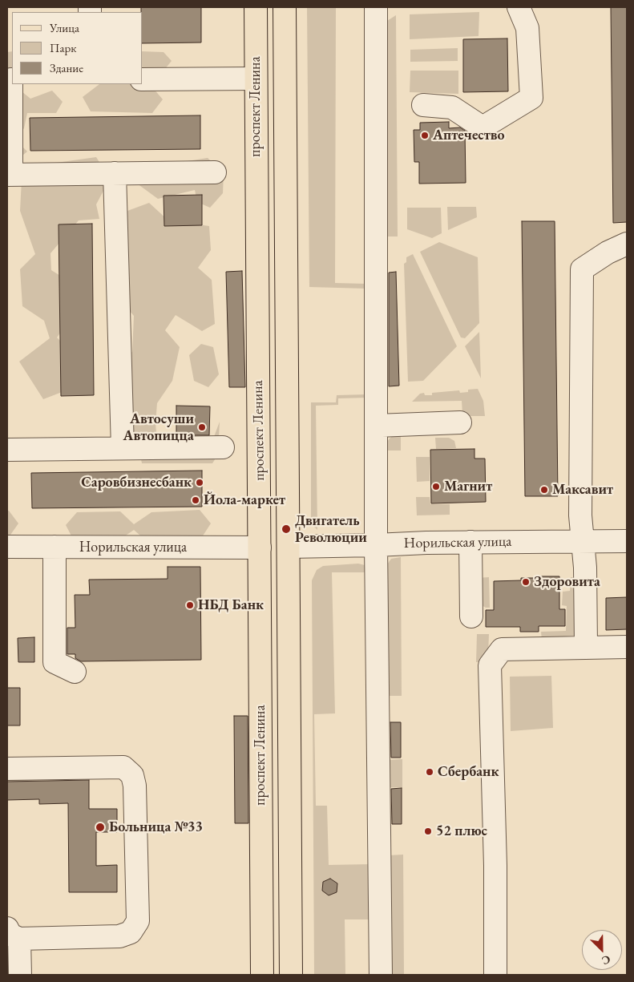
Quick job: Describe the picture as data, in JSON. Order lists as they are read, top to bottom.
{
  "streets": {
    "main road": ["проспект Ленина"],
    "street": ["Норильская улица"]
  },
  "crossings": [
    ["проспект Ленина", "Норильская улица"]
  ],
  "places": [
    "Аптечество",
    "Автосуши Автопицца",
    "Саровбизнесбанк",
    "Магнит",
    "Максавит",
    "Йола-маркет",
    "Двигатель Революции",
    "Здоровита",
    "НБД Банк",
    "Сбербанк",
    "Больница №33",
    "52 плюс"
  ],
  "legend": ["Улица", "Парк", "Здание"],
  "north": "bottom right"
}
